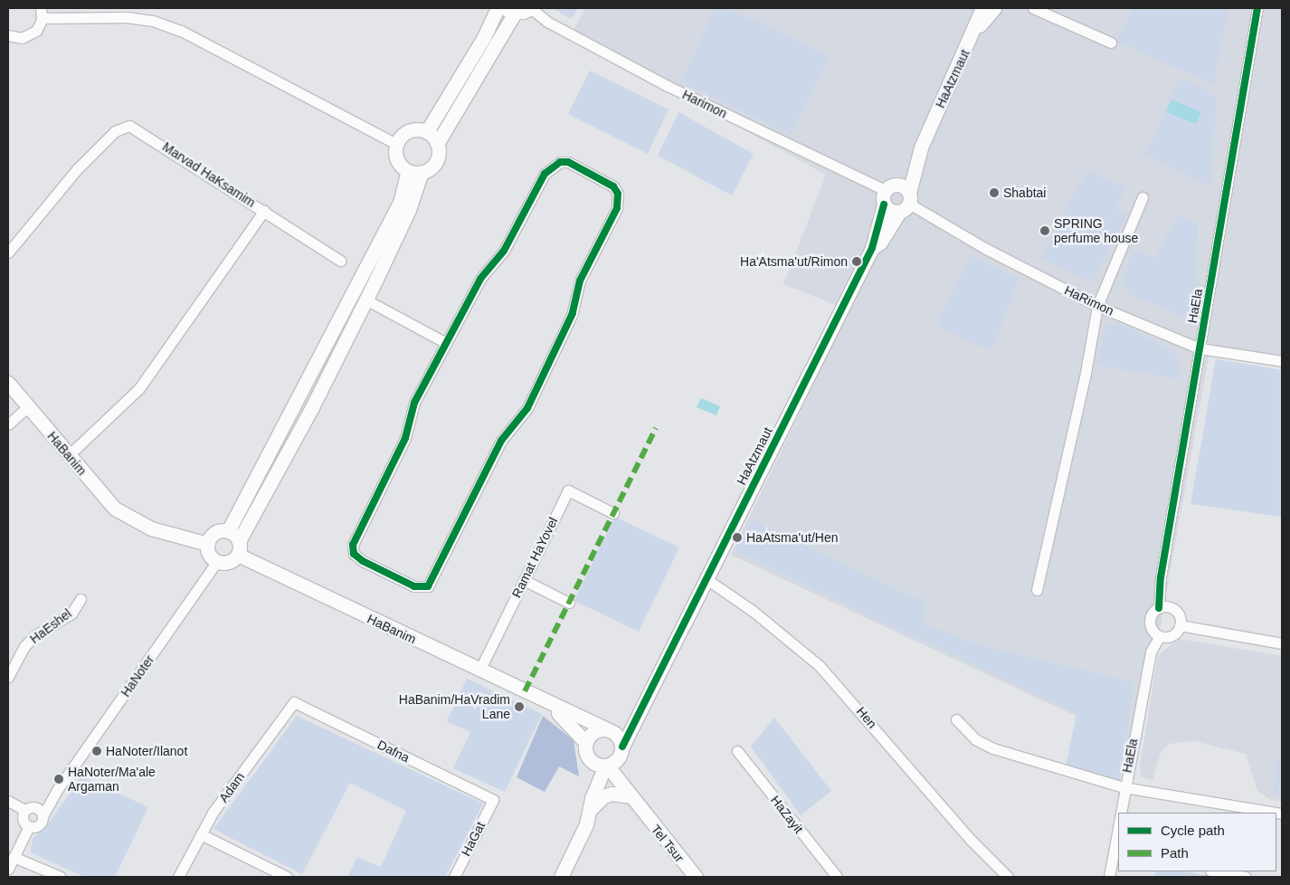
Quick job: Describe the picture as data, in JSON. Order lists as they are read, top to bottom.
{
  "streets": {
    "street": [
      "HaAtzmaut",
      "Harimon",
      "Marvad HaKsamim",
      "HaRimon",
      "HaEla",
      "HaBanim",
      "Ramat HaYovel",
      "HaEshel",
      "HaNoter",
      "Hen",
      "Dafna",
      "Adam",
      "HaZayit",
      "HaGat",
      "Tel Tsur"
    ]
  },
  "crossings": [
    ["HaAtzmaut", "Harimon"],
    ["HaAtzmaut", "HaRimon"],
    ["HaAtzmaut", "HaBanim"],
    ["HaAtzmaut", "Hen"],
    ["HaAtzmaut", "Tel Tsur"],
    ["Marvad HaKsamim", "HaBanim"],
    ["HaRimon", "HaEla"],
    ["HaBanim", "Ramat HaYovel"],
    ["HaBanim", "HaNoter"],
    ["HaBanim", "Tel Tsur"],
    ["Dafna", "Adam"],
    ["Dafna", "HaGat"]
  ],
  "places": [
    "Shabtai",
    "SPRING perfume house",
    "Ha'Atsma'ut/Rimon",
    "HaAtsma'ut/Hen",
    "HaBanim/HaVradim Lane",
    "HaNoter/Ilanot",
    "HaNoter/Ma'ale Argaman"
  ],
  "legend": ["Cycle path", "Path"]
}
